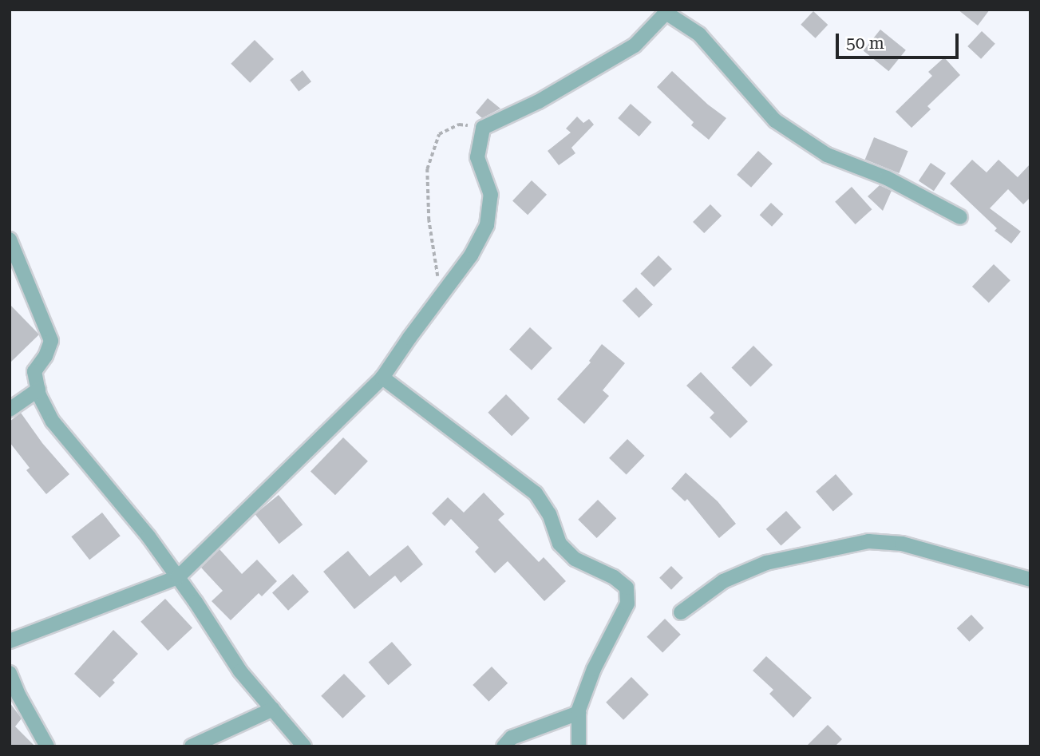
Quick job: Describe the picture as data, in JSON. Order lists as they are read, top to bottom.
{
  "scale_bar": "50 m"
}
